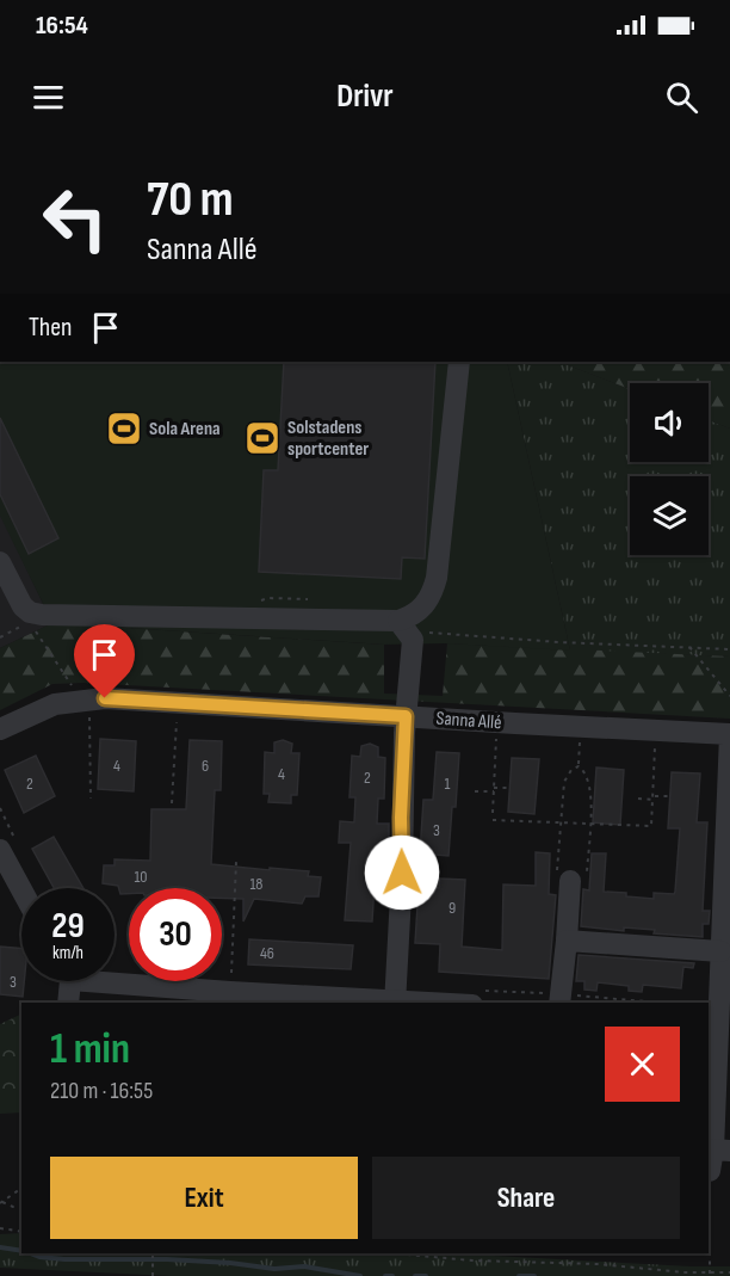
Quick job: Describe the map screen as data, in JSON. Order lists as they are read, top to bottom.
{
  "streets": {
    "street": ["Sanna Allé"]
  },
  "places": {
    "sports": ["Sola Arena", "Solstadens sportcenter"]
  },
  "house_numbers": [
    "4",
    "6",
    "4",
    "2",
    "2",
    "1",
    "3",
    "10",
    "18",
    "9",
    "46",
    "3"
  ],
  "page": {
    "status": "16:54",
    "header": "Drivr",
    "turn": ["70 m", "Sanna Allé"],
    "then": "Then",
    "speed": "29 km/h",
    "limit": "30",
    "heading": ["1 min", "210 m · 16:55"],
    "buttons": ["Exit", "Share"]
  }
}
